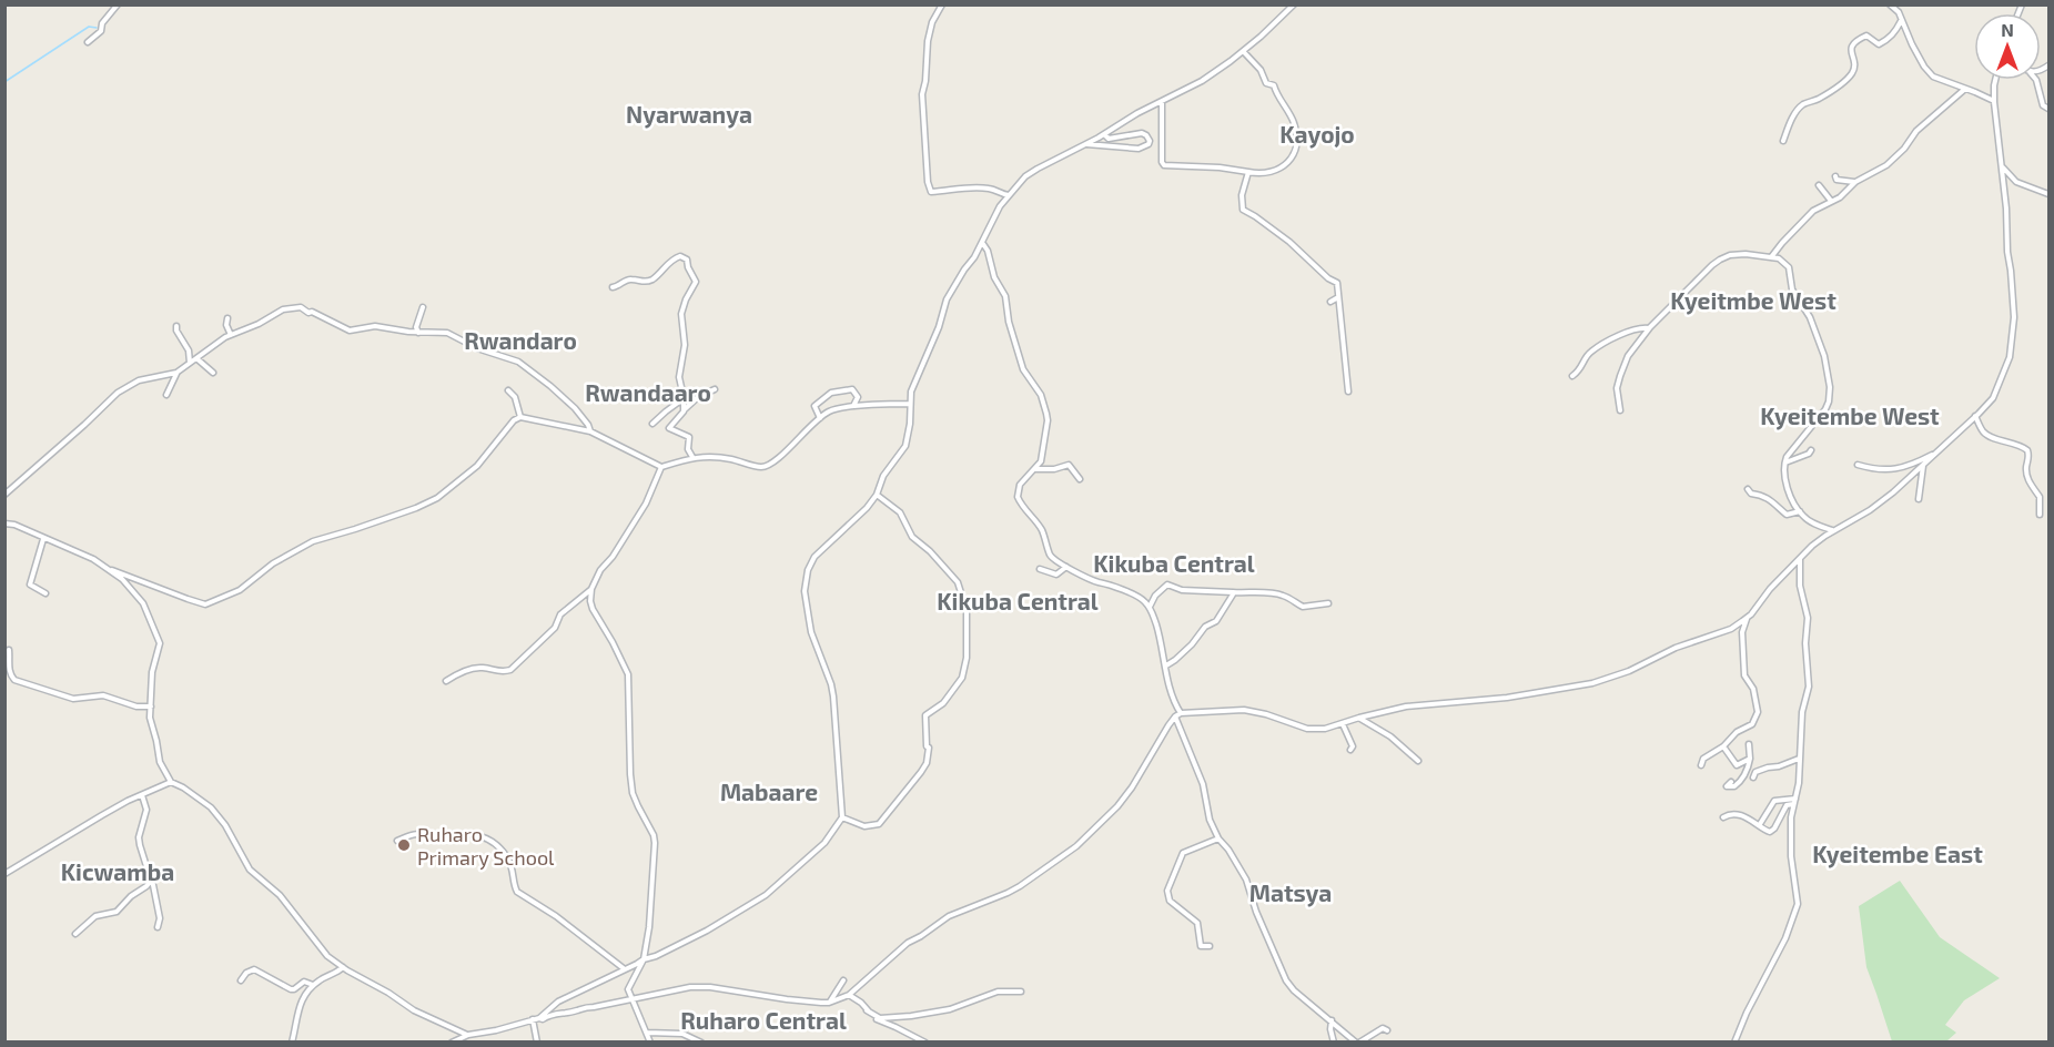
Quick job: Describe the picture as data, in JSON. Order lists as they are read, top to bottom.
{
  "districts": [
    "Nyarwanya",
    "Kayojo",
    "Kyeitmbe West",
    "Rwandaro",
    "Rwandaaro",
    "Kyeitembe West",
    "Kikuba Central",
    "Kikuba Central",
    "Mabaare",
    "Kyeitembe East",
    "Kicwamba",
    "Matsya",
    "Ruharo Central"
  ],
  "places": ["Ruharo Primary School"],
  "north": "top"
}
